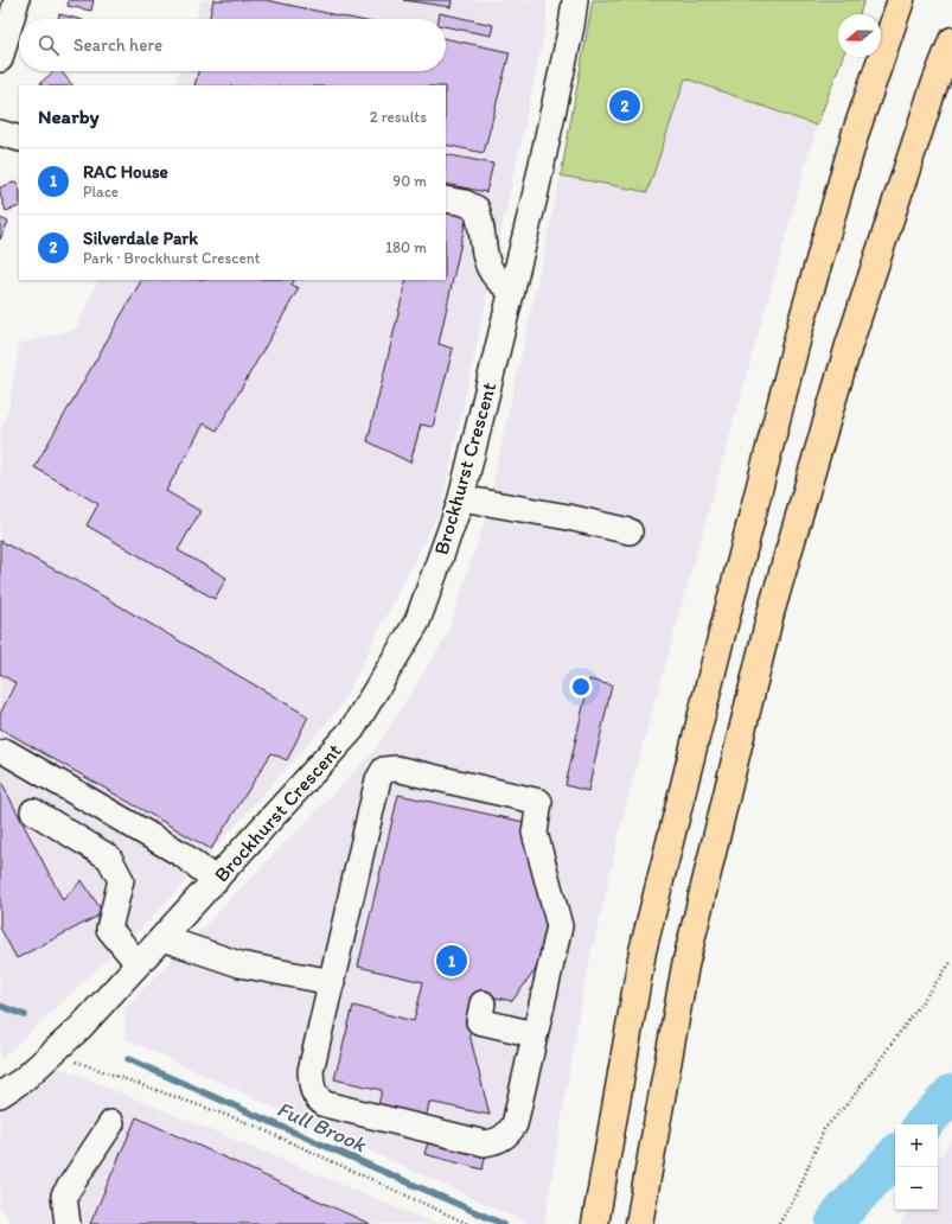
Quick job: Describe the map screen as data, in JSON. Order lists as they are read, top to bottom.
{
  "streets": {
    "street": ["Brockhurst Crescent"]
  },
  "water": ["Full Brook"],
  "north": "left",
  "page": {
    "search": "Search here",
    "heading": ["Nearby", "2 results"],
    "pins": ["2", "1"],
    "list": [
      {
        "mark": "1",
        "name": "RAC House",
        "note": "Place",
        "value": "90 m"
      },
      {
        "mark": "2",
        "name": "Silverdale Park",
        "note": "Park · Brockhurst Crescent",
        "value": "180 m"
      }
    ],
    "map_buttons": ["+", "−"]
  }
}
